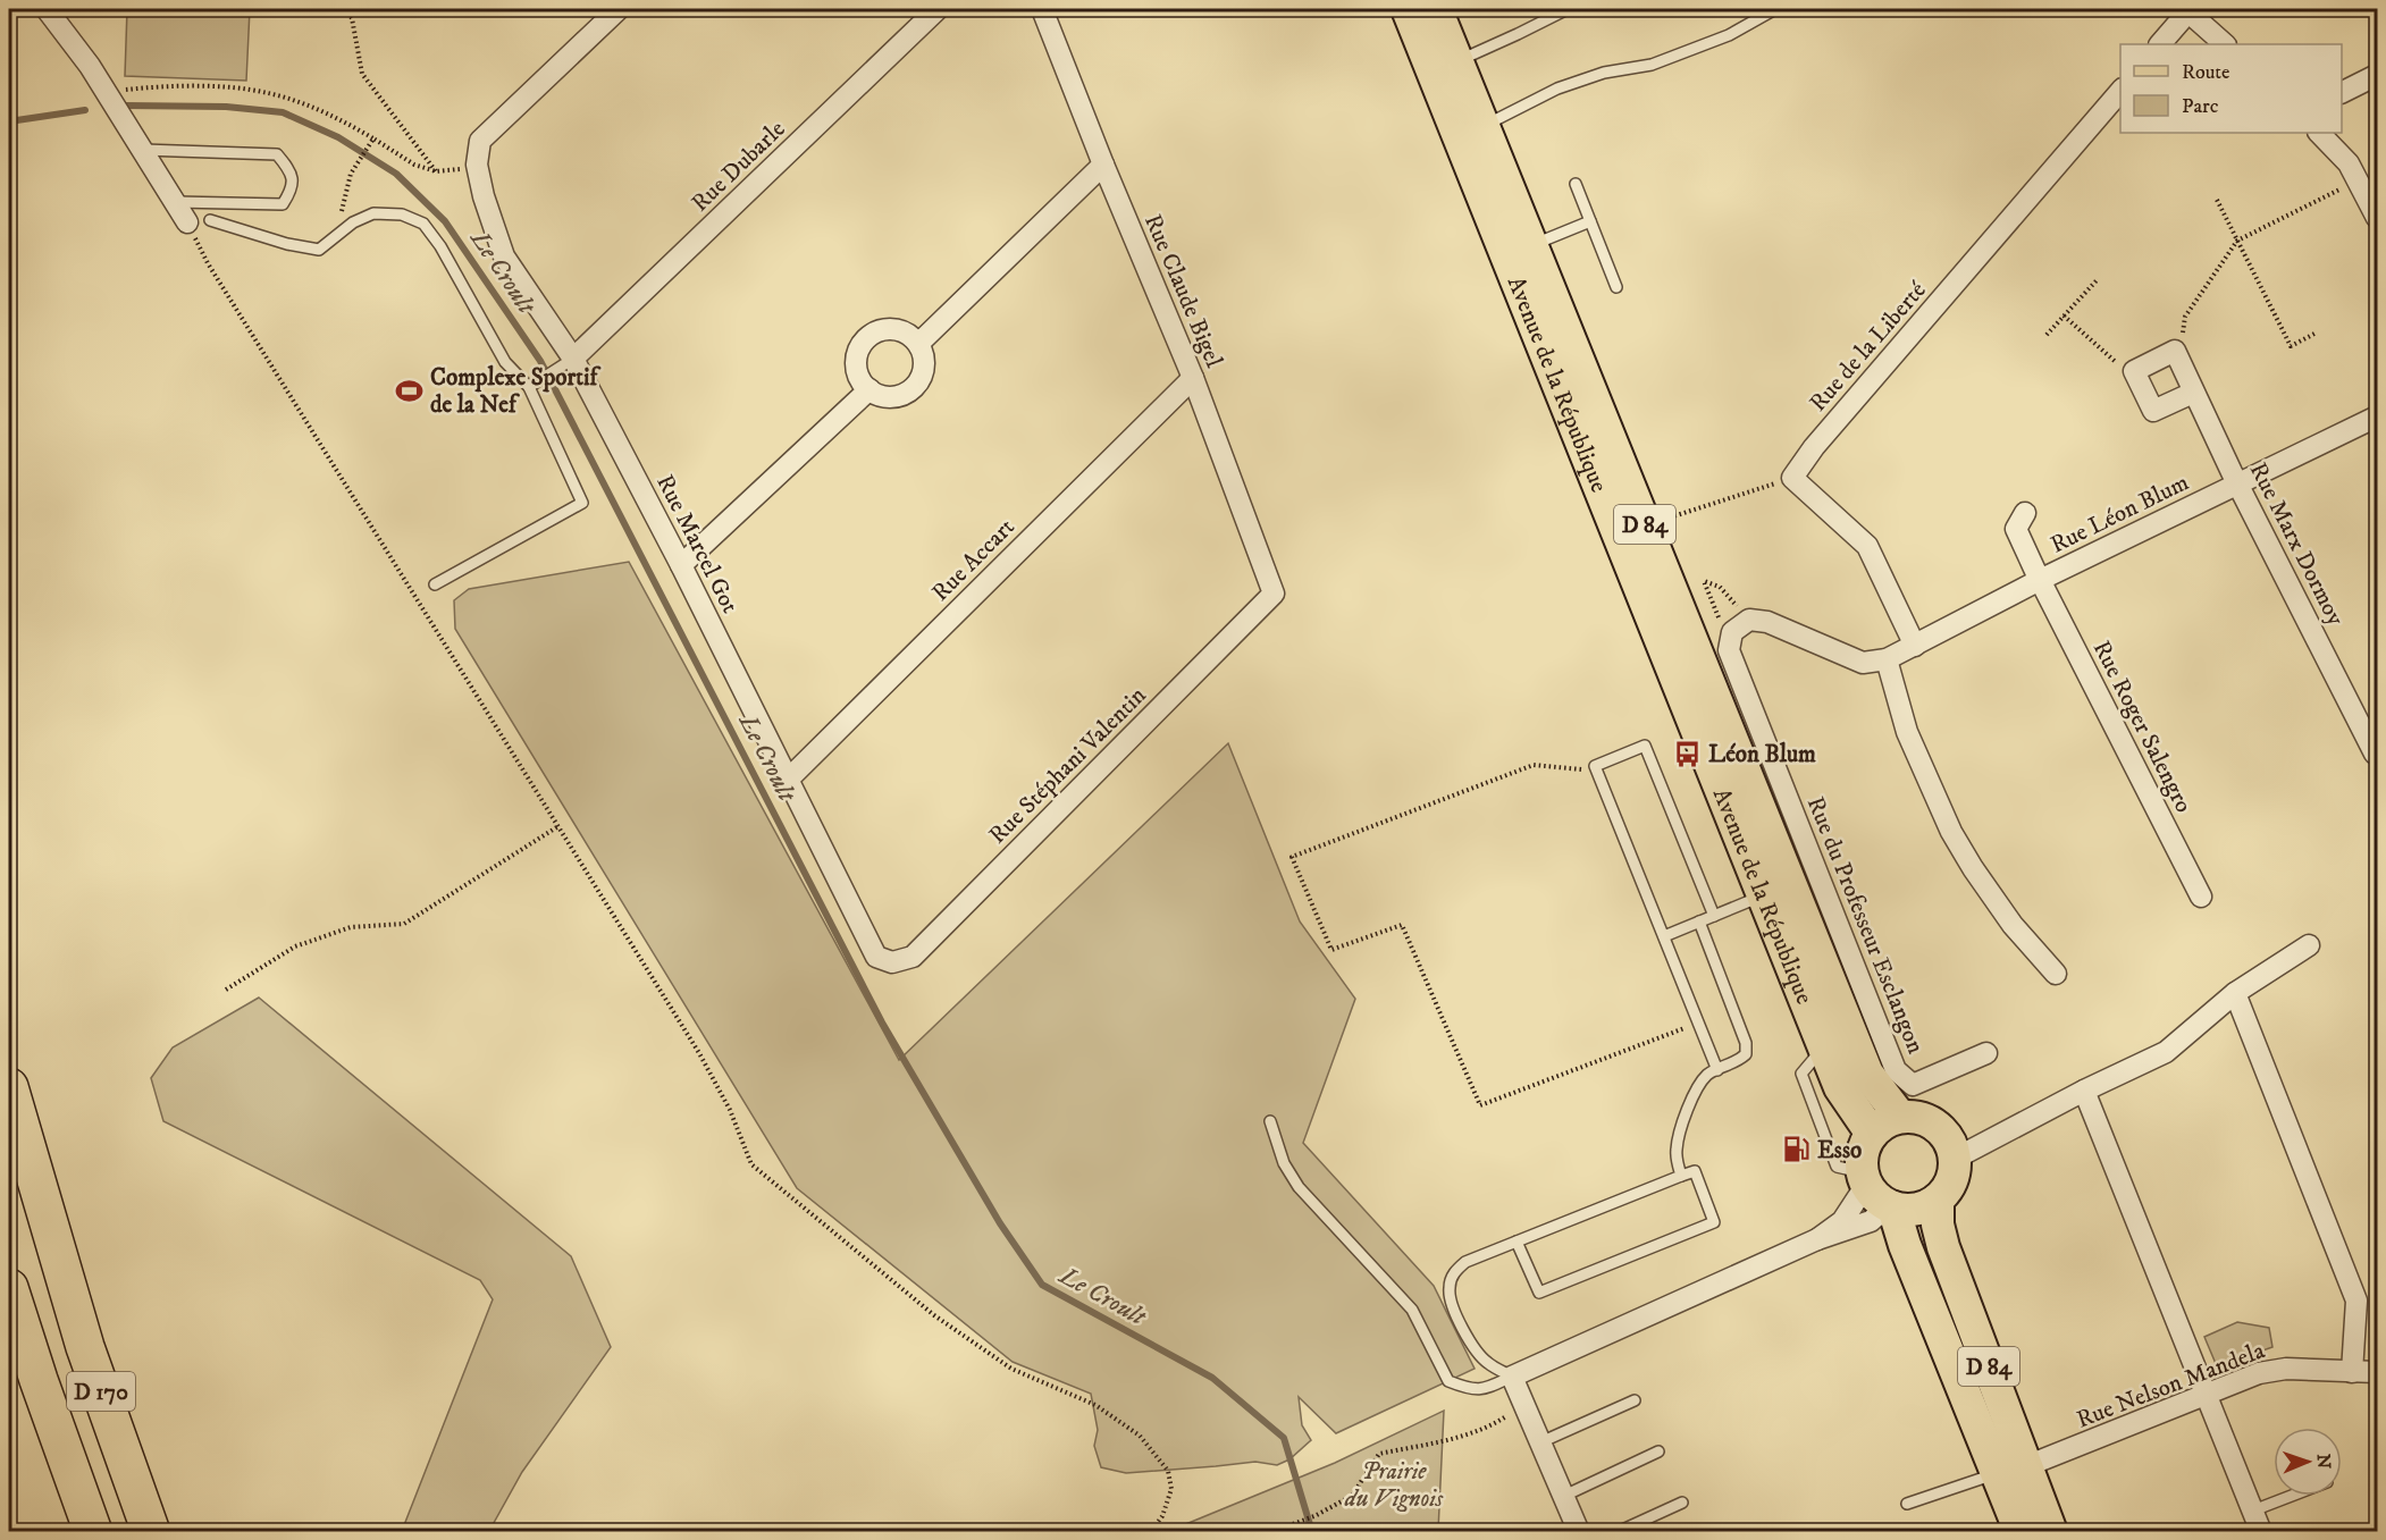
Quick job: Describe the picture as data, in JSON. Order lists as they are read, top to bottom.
{
  "streets": {
    "highway": ["D 170"],
    "main road": ["Avenue de la République", "D 84"],
    "street": [
      "Rue Dubarle",
      "Rue Claude Bigel",
      "Rue de la Liberté",
      "Rue Léon Blum",
      "Rue Marcel Got",
      "Rue Marx Dormoy",
      "Rue Accart",
      "Rue Roger Salengro",
      "Rue Stéphani Valentin",
      "Rue du Professeur Esclangon",
      "Rue Nelson Mandela"
    ]
  },
  "crossings": [
    ["Rue Dubarle", "Rue Marcel Got"],
    ["Rue Claude Bigel", "Rue Accart"],
    ["Rue Claude Bigel", "Rue Stéphani Valentin"],
    ["Avenue de la République", "D 84"],
    ["Rue Léon Blum", "Rue Marx Dormoy"],
    ["Rue Léon Blum", "Rue Roger Salengro"],
    ["D 84", "Rue Nelson Mandela"],
    ["Rue Marcel Got", "Rue Accart"],
    ["Rue Marcel Got", "Rue Stéphani Valentin"]
  ],
  "water": ["Le Croult"],
  "parks": ["Prairie du Vignois"],
  "places": {
    "sports": ["Complexe Sportif de la Nef"],
    "bus stop": ["Léon Blum"],
    "fuel station": ["Esso"]
  },
  "legend": ["Route", "Parc"],
  "north": "right"
}
